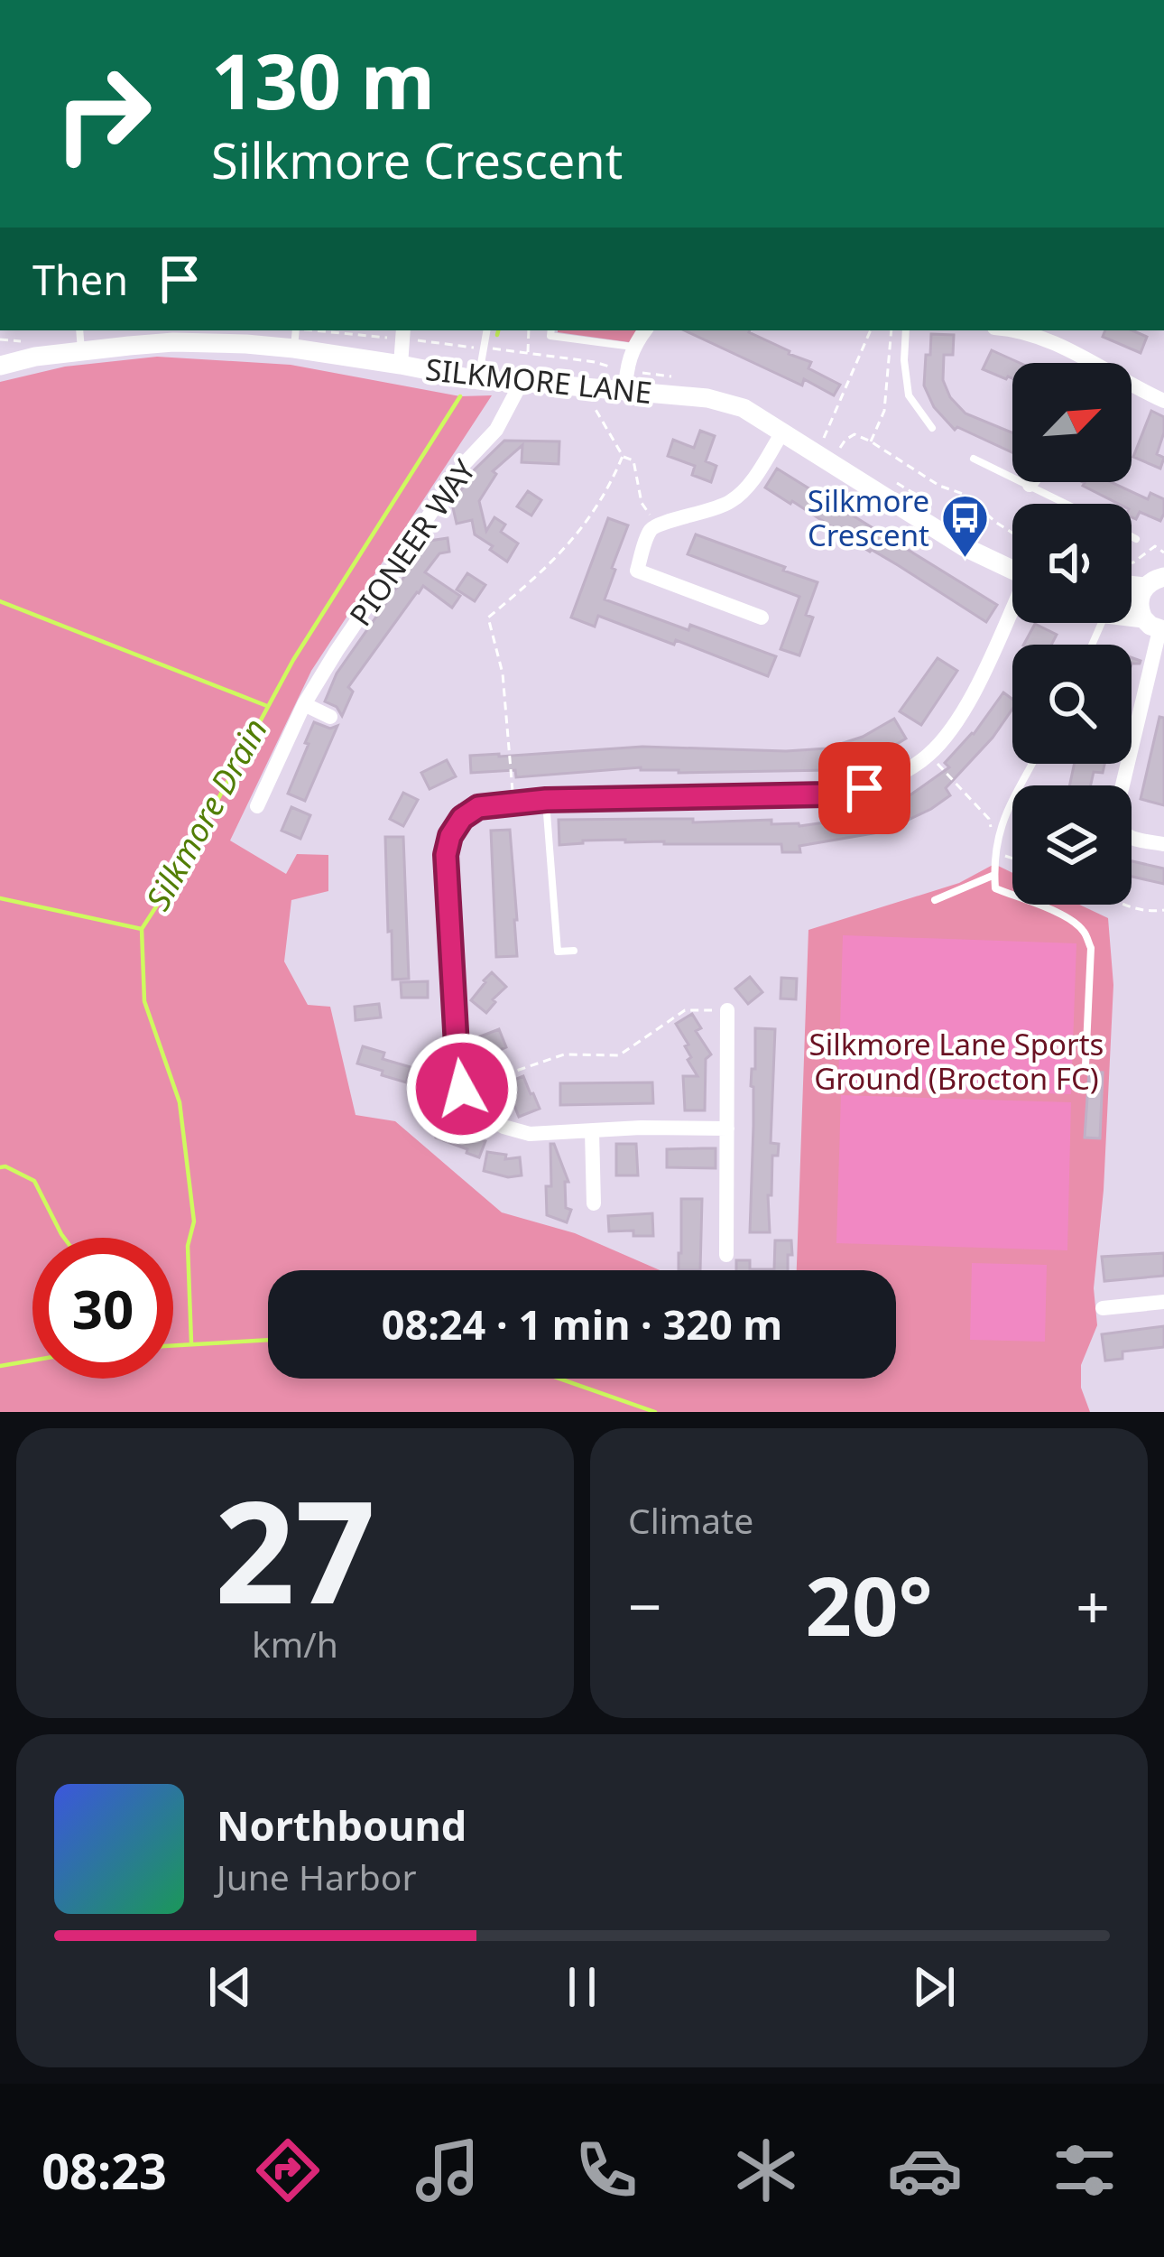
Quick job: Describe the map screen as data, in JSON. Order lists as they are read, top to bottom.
{
  "streets": {
    "street": ["SILKMORE LANE", "PIONEER WAY"]
  },
  "crossings": [
    ["SILKMORE LANE", "PIONEER WAY"]
  ],
  "water": ["Silkmore Drain"],
  "parks": ["Silkmore Lane Sports Ground (Brocton FC)"],
  "places": {
    "bus stop": ["Silkmore Crescent"]
  },
  "north": "top right",
  "page": {
    "turn": ["130 m", "Silkmore Crescent"],
    "then": "Then",
    "limit": "30",
    "trip": "08:24 · 1 min · 320 m",
    "tile": [
      ["27", "km/h"],
      "Climate"
    ],
    "heat": ["−", "20°", "+"],
    "song": ["Northbound", "June Harbor"],
    "tabs": "08:23"
  }
}
